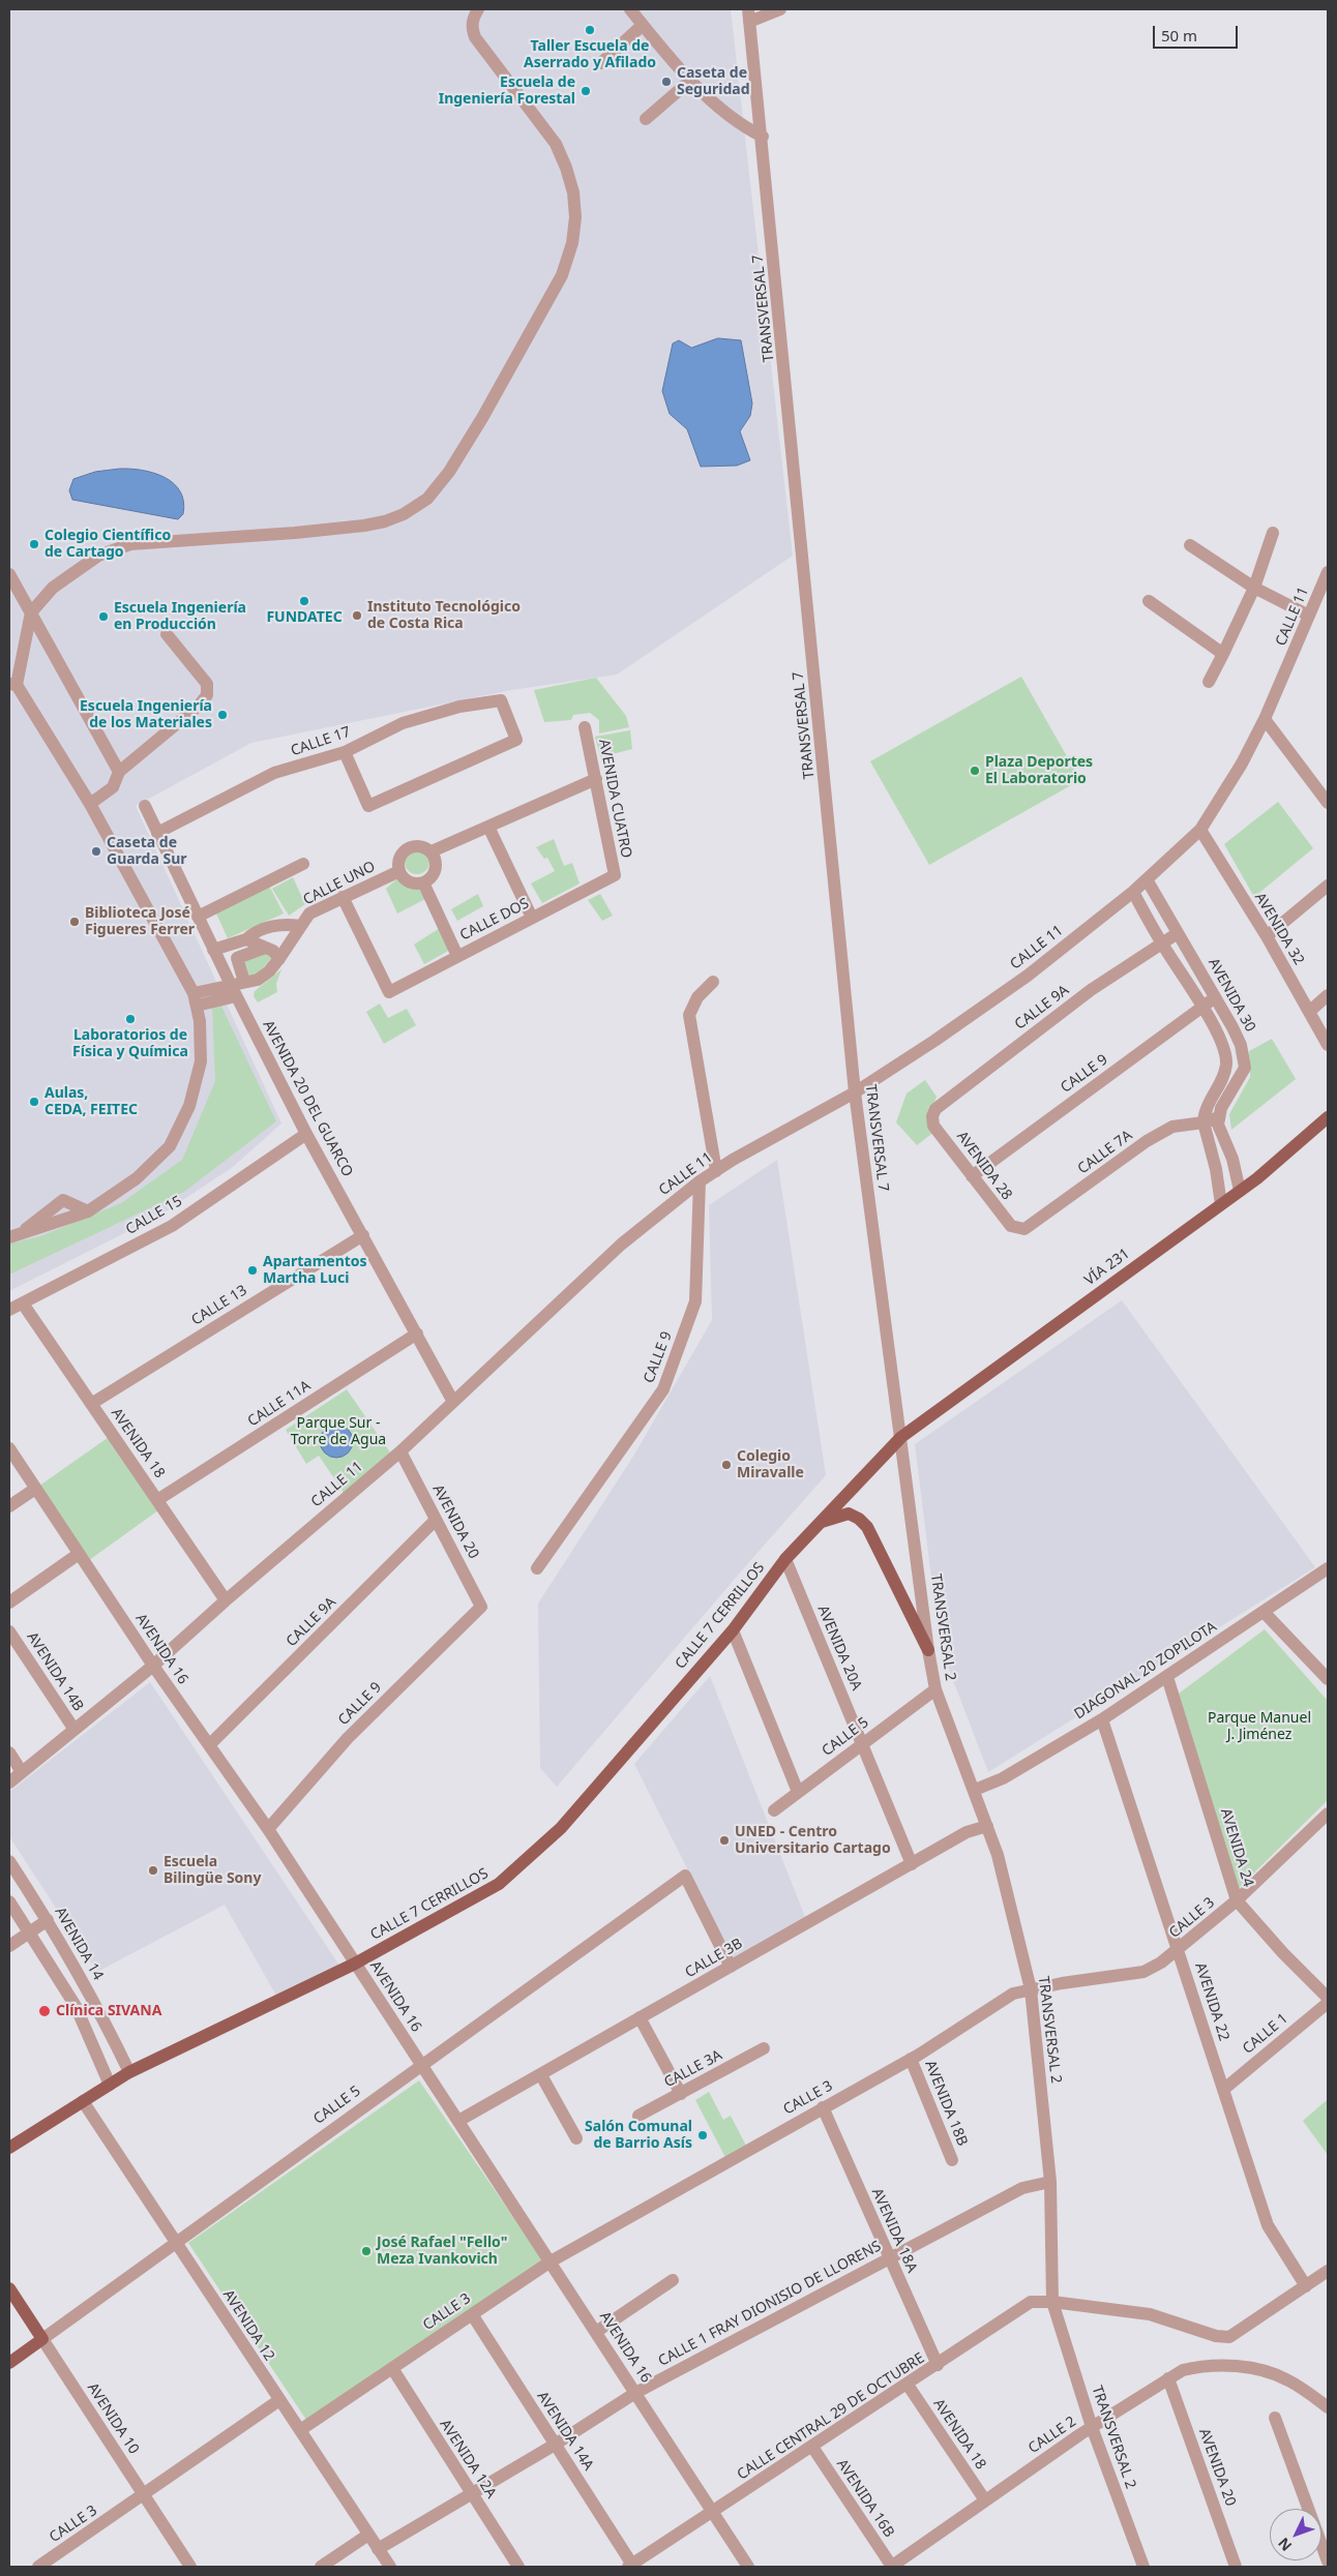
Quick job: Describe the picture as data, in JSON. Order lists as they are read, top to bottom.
{
  "streets": {
    "main road": [
      "VÍA 231",
      "CALLE 7 CERRILLOS",
      "CALLE 5",
      "AVENIDA 10"
    ],
    "street": [
      "TRANSVERSAL 7",
      "CALLE 11",
      "CALLE 17",
      "AVENIDA CUATRO",
      "CALLE UNO",
      "CALLE DOS",
      "AVENIDA 32",
      "AVENIDA 30",
      "CALLE 9A",
      "CALLE 9",
      "AVENIDA 20 DEL GUARCO",
      "CALLE 7A",
      "AVENIDA 28",
      "CALLE 15",
      "CALLE 13",
      "CALLE 11A",
      "AVENIDA 18",
      "AVENIDA 20",
      "TRANSVERSAL 2",
      "AVENIDA 20A",
      "AVENIDA 16",
      "DIAGONAL 20 ZOPILOTA",
      "AVENIDA 14B",
      "AVENIDA 24",
      "CALLE 3",
      "AVENIDA 14",
      "CALLE 3B",
      "AVENIDA 22",
      "CALLE 1",
      "CALLE 3A",
      "AVENIDA 18B",
      "AVENIDA 18A",
      "CALLE 1 FRAY DIONISIO DE LLORENS",
      "AVENIDA 12",
      "CALLE CENTRAL 29 DE OCTUBRE",
      "AVENIDA 14A",
      "CALLE 2",
      "AVENIDA 12A",
      "AVENIDA 16B"
    ]
  },
  "crossings": [
    ["TRANSVERSAL 7", "CALLE 11"],
    ["TRANSVERSAL 7", "VÍA 231"],
    ["TRANSVERSAL 7", "CALLE 7 CERRILLOS"],
    ["TRANSVERSAL 7", "TRANSVERSAL 2"],
    ["CALLE 11", "AVENIDA 32"],
    ["CALLE 11", "AVENIDA 30"],
    ["CALLE 11", "CALLE 9"],
    ["CALLE 11", "AVENIDA 20 DEL GUARCO"],
    ["CALLE 11", "AVENIDA 18"],
    ["CALLE 11", "AVENIDA 20"],
    ["CALLE 11", "AVENIDA 16"],
    ["CALLE 11", "AVENIDA 14B"],
    ["CALLE 17", "AVENIDA 20 DEL GUARCO"],
    ["AVENIDA CUATRO", "CALLE DOS"],
    ["CALLE UNO", "CALLE DOS"],
    ["CALLE UNO", "AVENIDA 20 DEL GUARCO"],
    ["AVENIDA 30", "CALLE 9A"],
    ["AVENIDA 30", "CALLE 9"],
    ["AVENIDA 30", "CALLE 7A"],
    ["CALLE 9A", "AVENIDA 28"],
    ["CALLE 9A", "AVENIDA 20"],
    ["CALLE 9A", "AVENIDA 16"],
    ["CALLE 9", "AVENIDA 28"],
    ["CALLE 9", "AVENIDA 20"],
    ["CALLE 9", "AVENIDA 16"],
    ["AVENIDA 20 DEL GUARCO", "CALLE 15"],
    ["AVENIDA 20 DEL GUARCO", "CALLE 13"],
    ["AVENIDA 20 DEL GUARCO", "CALLE 11A"],
    ["CALLE 7A", "AVENIDA 28"],
    ["CALLE 15", "AVENIDA 18"],
    ["VÍA 231", "CALLE 7 CERRILLOS"],
    ["VÍA 231", "TRANSVERSAL 2"],
    ["CALLE 13", "AVENIDA 18"],
    ["CALLE 11A", "AVENIDA 18"],
    ["AVENIDA 18", "CALLE CENTRAL 29 DE OCTUBRE"],
    ["AVENIDA 18", "CALLE 2"],
    ["AVENIDA 20", "CALLE 2"],
    ["CALLE 7 CERRILLOS", "TRANSVERSAL 2"],
    ["CALLE 7 CERRILLOS", "AVENIDA 20A"],
    ["CALLE 7 CERRILLOS", "AVENIDA 16"],
    ["CALLE 7 CERRILLOS", "AVENIDA 14"],
    ["CALLE 7 CERRILLOS", "AVENIDA 12"],
    ["TRANSVERSAL 2", "DIAGONAL 20 ZOPILOTA"],
    ["TRANSVERSAL 2", "CALLE 5"],
    ["TRANSVERSAL 2", "CALLE 3"],
    ["TRANSVERSAL 2", "CALLE 3B"],
    ["TRANSVERSAL 2", "CALLE 1 FRAY DIONISIO DE LLORENS"],
    ["TRANSVERSAL 2", "CALLE CENTRAL 29 DE OCTUBRE"],
    ["TRANSVERSAL 2", "CALLE 2"],
    ["AVENIDA 20A", "CALLE 5"],
    ["AVENIDA 20A", "CALLE 3B"],
    ["AVENIDA 16", "CALLE 5"],
    ["AVENIDA 16", "CALLE 3"],
    ["AVENIDA 16", "CALLE 3B"],
    ["AVENIDA 16", "CALLE 1 FRAY DIONISIO DE LLORENS"],
    ["AVENIDA 16", "CALLE CENTRAL 29 DE OCTUBRE"],
    ["DIAGONAL 20 ZOPILOTA", "AVENIDA 24"],
    ["DIAGONAL 20 ZOPILOTA", "AVENIDA 22"],
    ["CALLE 5", "CALLE 3B"],
    ["CALLE 5", "AVENIDA 12"],
    ["CALLE 5", "AVENIDA 10"],
    ["AVENIDA 24", "CALLE 3"],
    ["CALLE 3", "AVENIDA 22"],
    ["CALLE 3", "AVENIDA 18B"],
    ["CALLE 3", "AVENIDA 18A"],
    ["CALLE 3", "AVENIDA 12"],
    ["CALLE 3", "AVENIDA 10"],
    ["CALLE 3", "AVENIDA 14A"],
    ["CALLE 3", "AVENIDA 12A"],
    ["AVENIDA 22", "CALLE 1"],
    ["AVENIDA 22", "CALLE CENTRAL 29 DE OCTUBRE"],
    ["AVENIDA 18A", "CALLE 1 FRAY DIONISIO DE LLORENS"],
    ["AVENIDA 18A", "CALLE CENTRAL 29 DE OCTUBRE"],
    ["CALLE 1 FRAY DIONISIO DE LLORENS", "AVENIDA 12"],
    ["CALLE 1 FRAY DIONISIO DE LLORENS", "AVENIDA 14A"],
    ["CALLE 1 FRAY DIONISIO DE LLORENS", "AVENIDA 12A"],
    ["CALLE CENTRAL 29 DE OCTUBRE", "AVENIDA 14A"],
    ["CALLE CENTRAL 29 DE OCTUBRE", "AVENIDA 16B"],
    ["CALLE 2", "AVENIDA 16B"]
  ],
  "parks": ["Parque Sur - Torre de Agua", "Parque Manuel J. Jiménez"],
  "places": [
    "Taller Escuela de Aserrado y Afilado",
    "Caseta de Seguridad",
    "Escuela de Ingeniería Forestal",
    "Colegio Científico de Cartago",
    "FUNDATEC",
    "Instituto Tecnológico de Costa Rica",
    "Escuela Ingeniería en Producción",
    "Escuela Ingeniería de los Materiales",
    "Plaza Deportes El Laboratorio",
    "Caseta de Guarda Sur",
    "Biblioteca José Figueres Ferrer",
    "Laboratorios de Física y Química",
    "Aulas, CEDA, FEITEC",
    "Apartamentos Martha Luci",
    "Colegio Miravalle",
    "UNED - Centro Universitario Cartago",
    "Escuela Bilingüe Sony",
    "Clínica SIVANA",
    "Salón Comunal de Barrio Asís",
    "José Rafael \"Fello\" Meza Ivankovich"
  ],
  "scale_bar": "50 m",
  "north": "bottom left"
}
